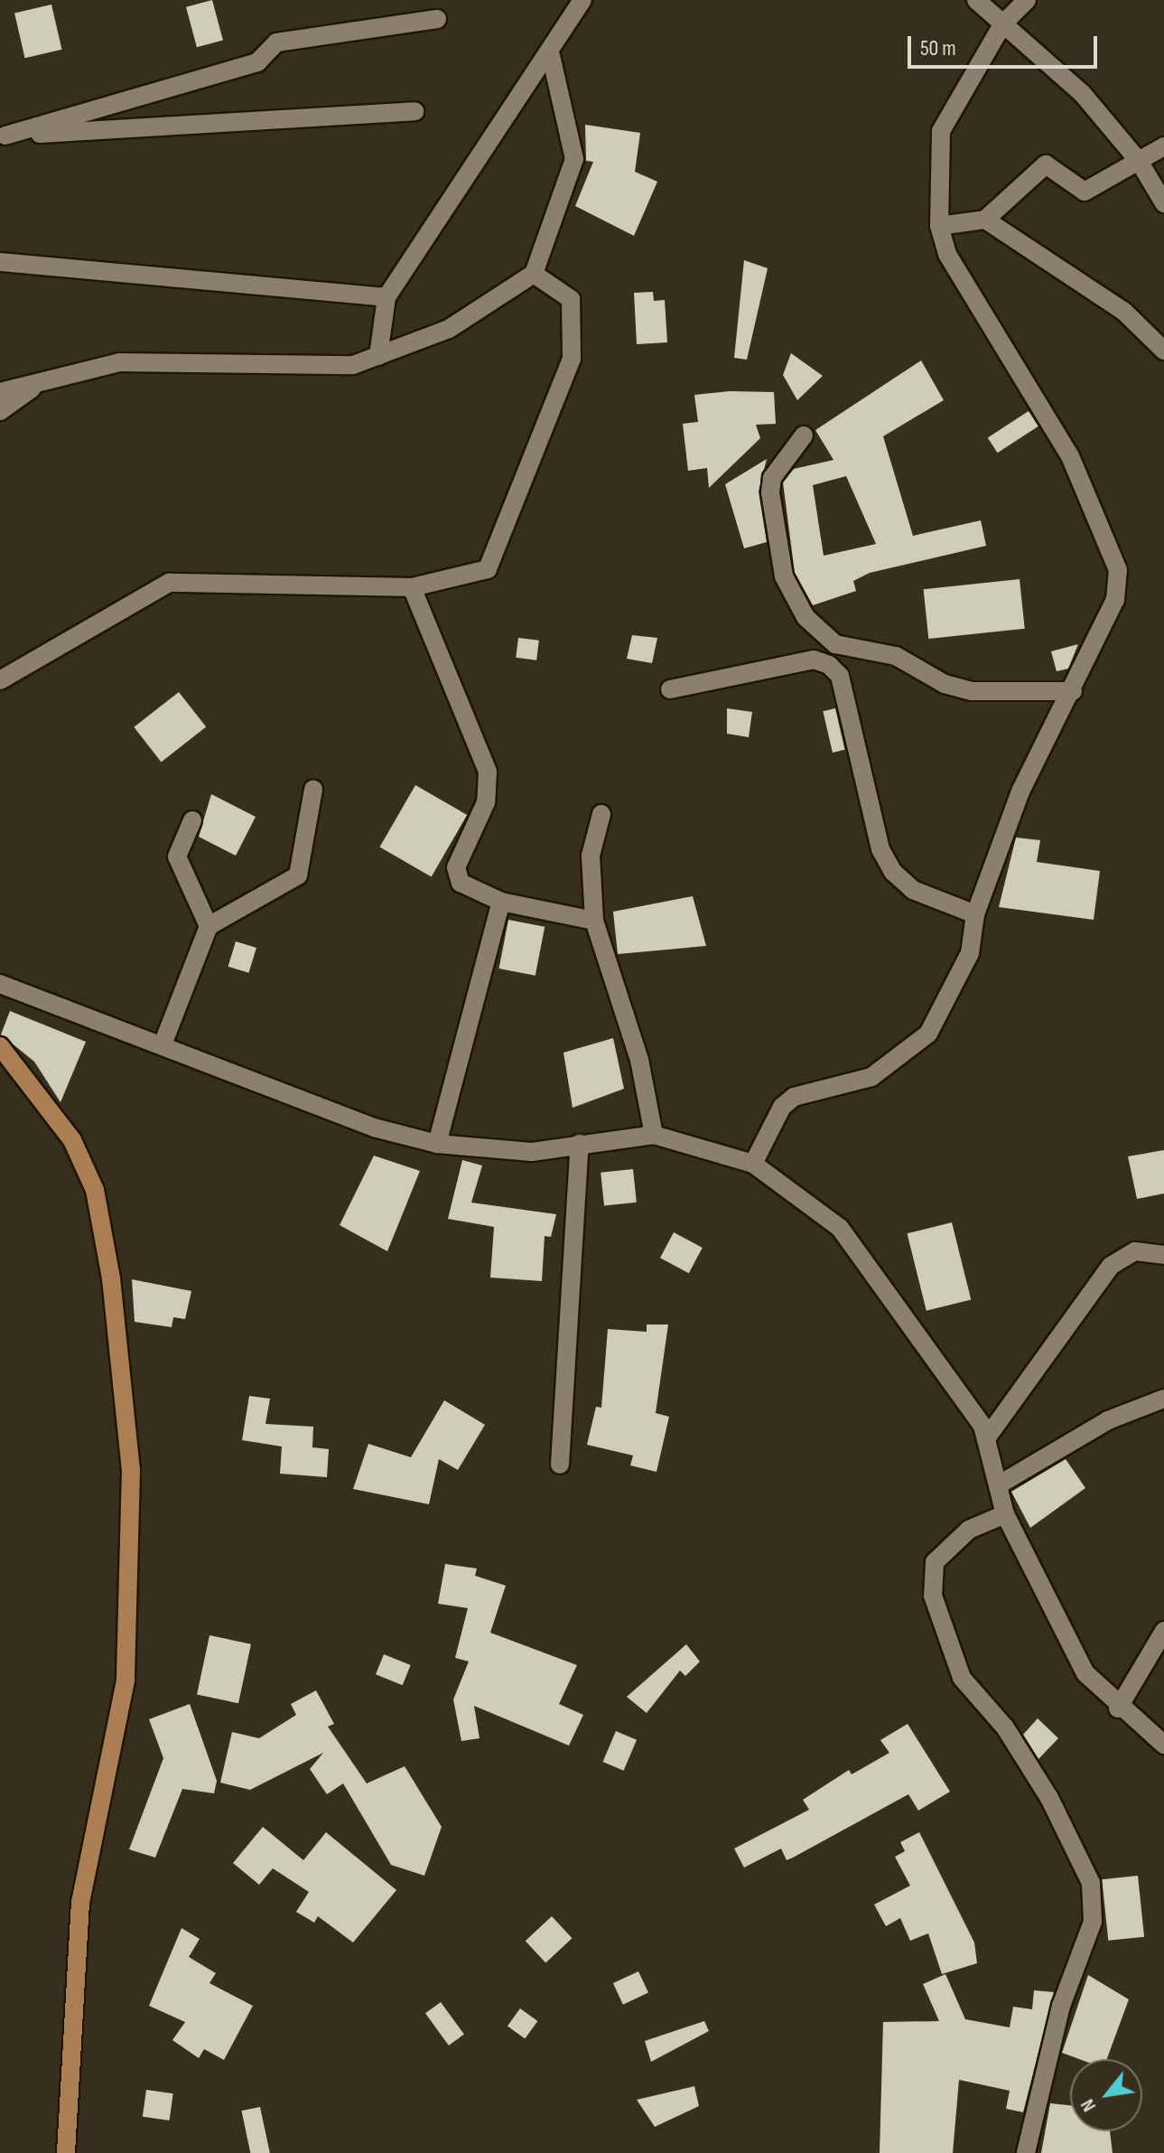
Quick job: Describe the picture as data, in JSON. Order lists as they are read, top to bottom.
{
  "scale_bar": "50 m",
  "north": "bottom left"
}
